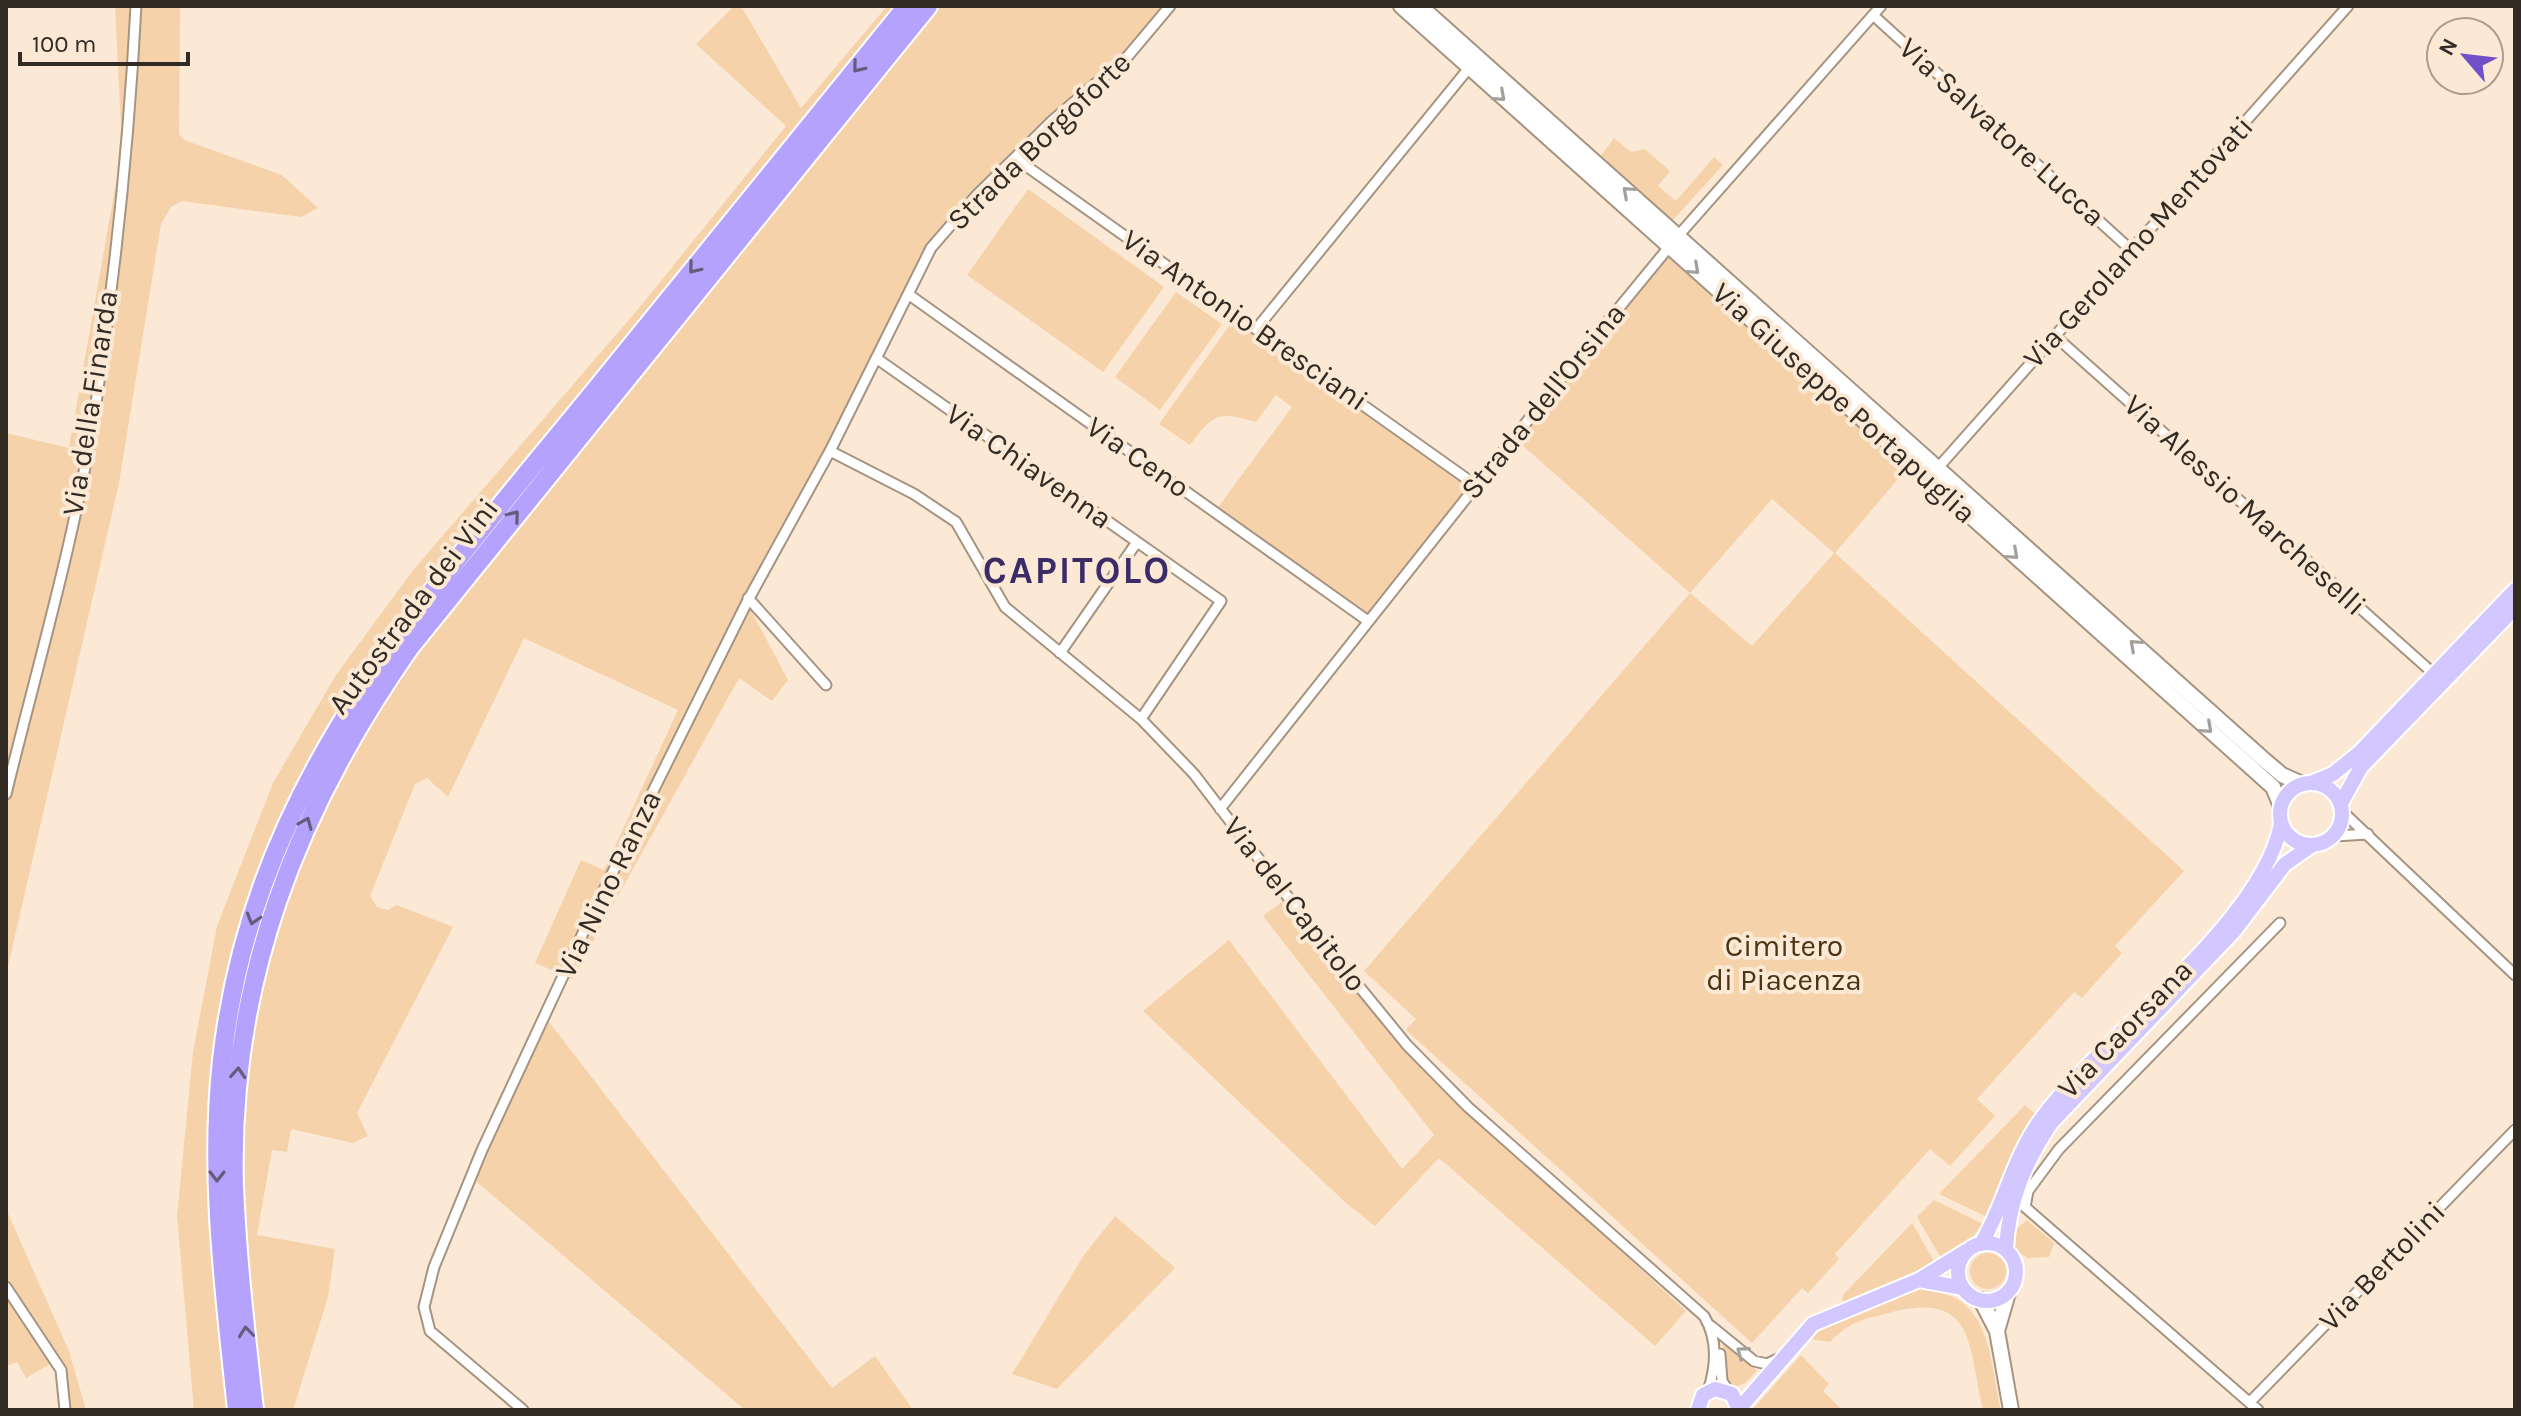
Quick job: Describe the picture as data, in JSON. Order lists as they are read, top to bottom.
{
  "streets": {
    "highway": ["Autostrada dei Vini"],
    "main road": ["Via Giuseppe Portapuglia", "Via Caorsana"],
    "street": [
      "Via Salvatore Lucca",
      "Strada Borgoforte",
      "Via Gerolamo Mentovati",
      "Via Antonio Bresciani",
      "Strada dell'Orsina",
      "Via della Finarda",
      "Via Ceno",
      "Via Chiavenna",
      "Via Alessio Marcheselli",
      "Via Nino Ranza",
      "Via del Capitolo",
      "Via Bertolini"
    ]
  },
  "crossings": [
    ["Via Salvatore Lucca", "Via Gerolamo Mentovati"],
    ["Via Salvatore Lucca", "Strada dell'Orsina"],
    ["Strada Borgoforte", "Via Antonio Bresciani"],
    ["Strada Borgoforte", "Via Ceno"],
    ["Strada Borgoforte", "Via Chiavenna"],
    ["Strada Borgoforte", "Via Nino Ranza"],
    ["Strada Borgoforte", "Via del Capitolo"],
    ["Via Gerolamo Mentovati", "Via Giuseppe Portapuglia"],
    ["Via Gerolamo Mentovati", "Via Alessio Marcheselli"],
    ["Via Antonio Bresciani", "Strada dell'Orsina"],
    ["Strada dell'Orsina", "Via Giuseppe Portapuglia"],
    ["Strada dell'Orsina", "Via Ceno"],
    ["Strada dell'Orsina", "Via del Capitolo"],
    ["Via Giuseppe Portapuglia", "Via Caorsana"],
    ["Via Chiavenna", "Via del Capitolo"],
    ["Via Nino Ranza", "Via del Capitolo"]
  ],
  "districts": ["CAPITOLO"],
  "parks": ["Cimitero di Piacenza"],
  "scale_bar": "100 m",
  "north": "top left"
}
